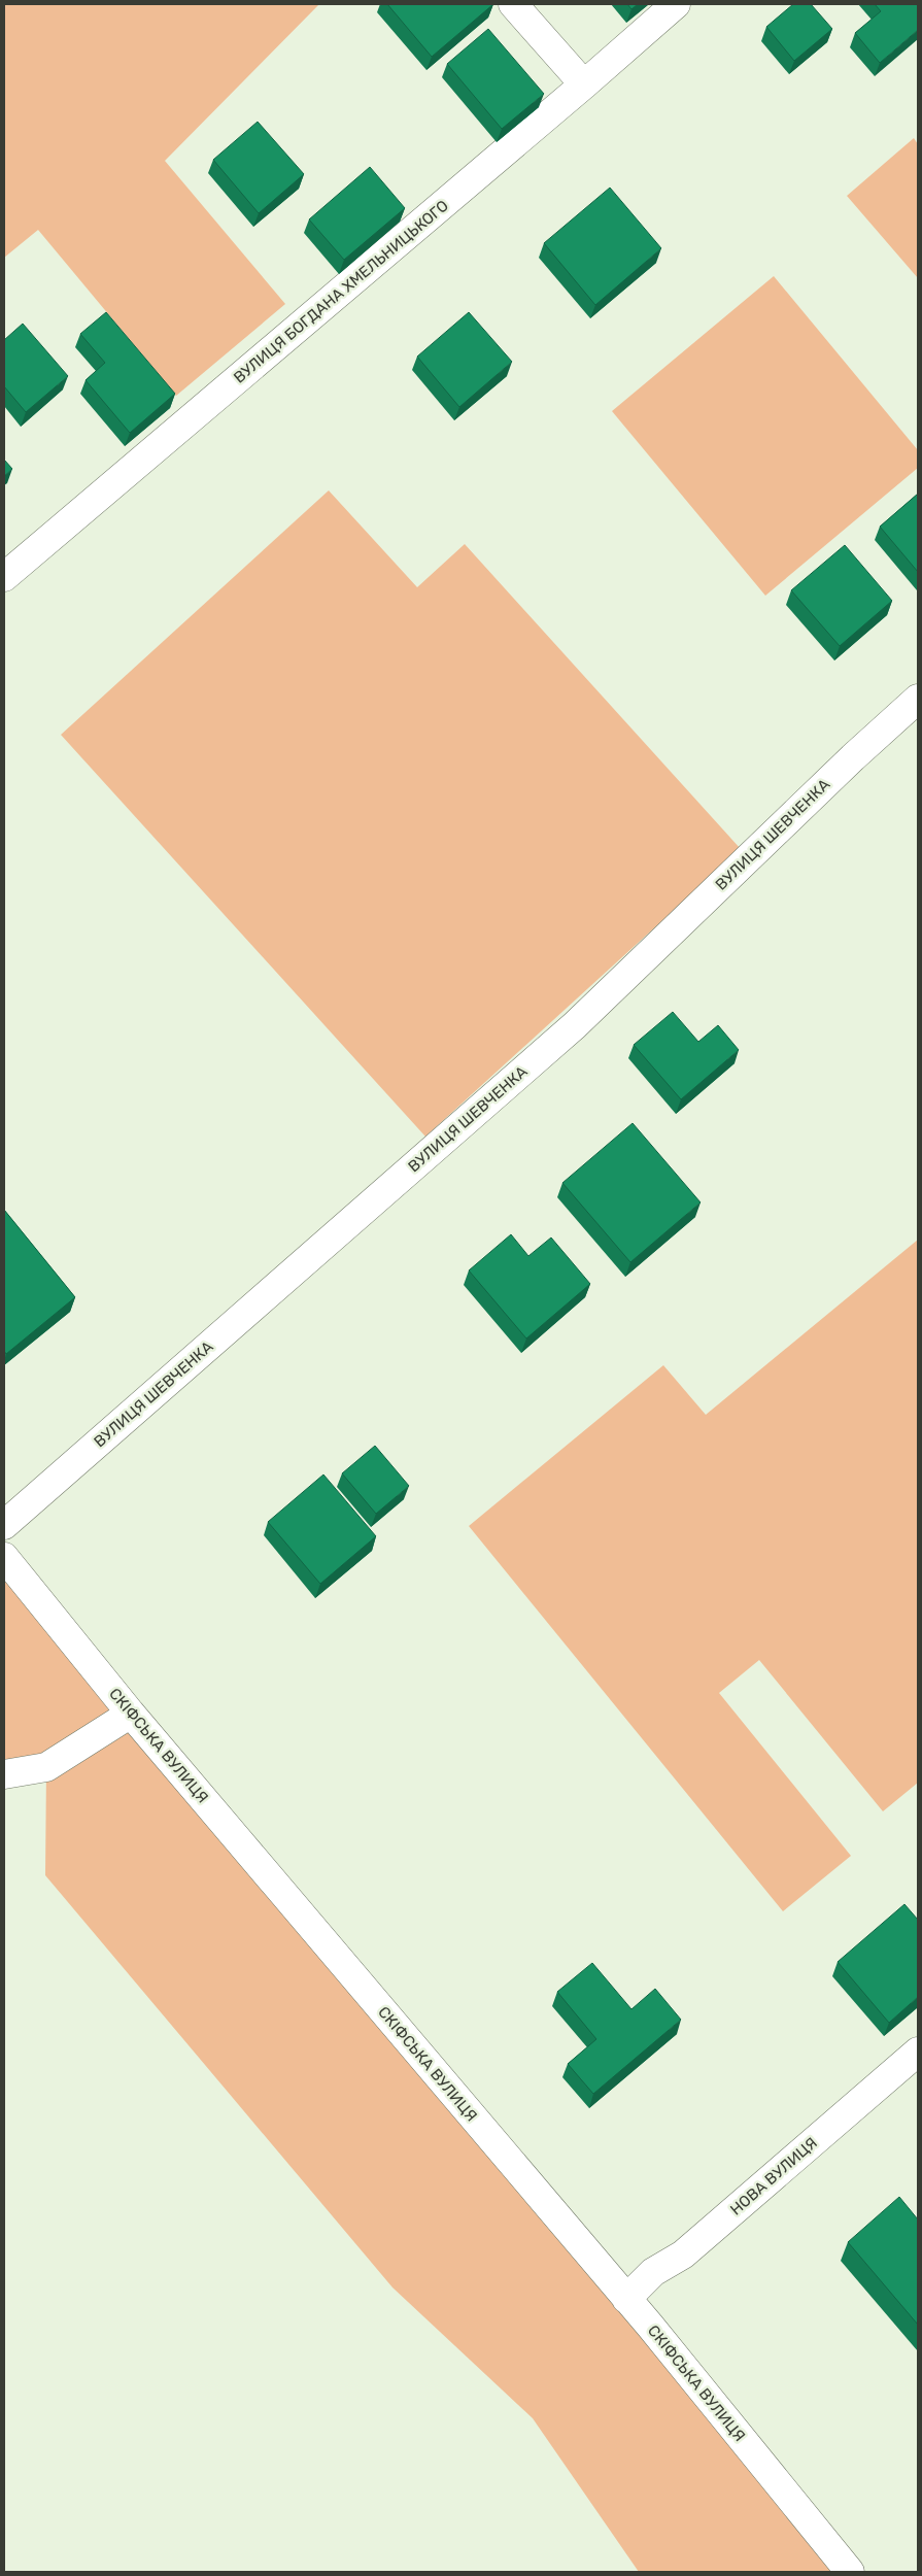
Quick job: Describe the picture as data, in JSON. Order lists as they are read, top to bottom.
{
  "streets": {
    "street": [
      "ВУЛИЦЯ БОГДАНА ХМЕЛЬНИЦЬКОГО",
      "ВУЛИЦЯ ШЕВЧЕНКА",
      "СКІФСЬКА ВУЛИЦЯ",
      "НОВА ВУЛИЦЯ"
    ]
  },
  "crossings": [
    ["СКІФСЬКА ВУЛИЦЯ", "НОВА ВУЛИЦЯ"]
  ]
}
